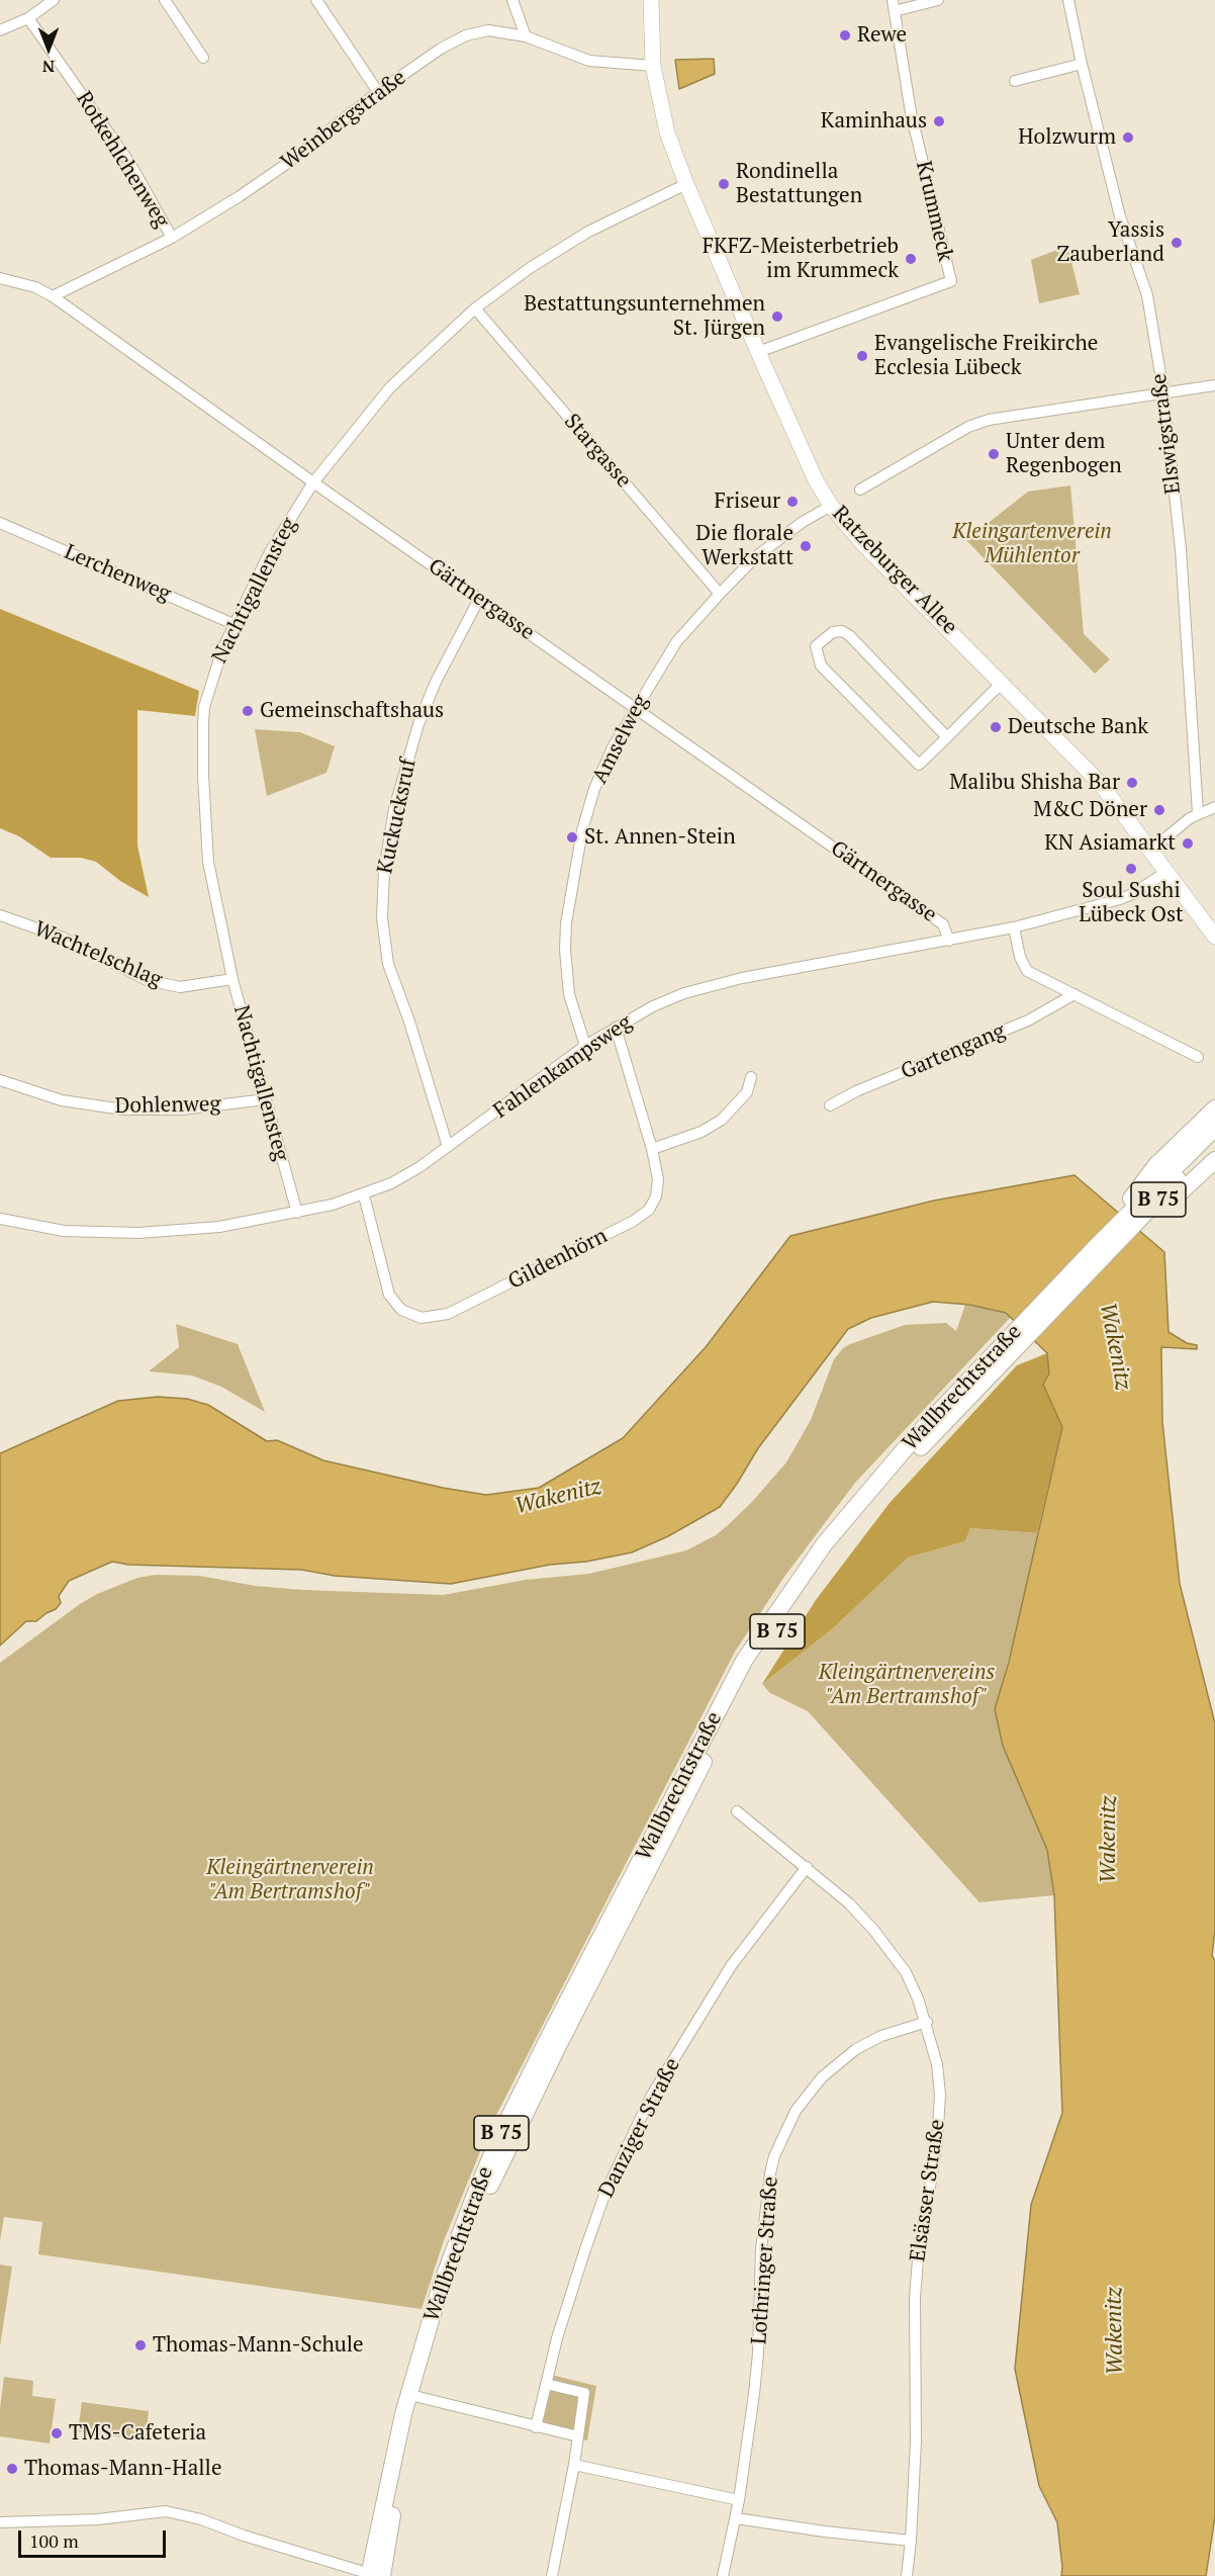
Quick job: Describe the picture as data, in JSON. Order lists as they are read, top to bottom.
{
  "streets": {
    "main road": ["Ratzeburger Allee", "B 75", "Wallbrechtstraße"],
    "street": [
      "Weinbergstraße",
      "Rotkehlchenweg",
      "Krummeck",
      "Elswigstraße",
      "Stargasse",
      "Lerchenweg",
      "Nachtigallensteg",
      "Gärtnergasse",
      "Amselweg",
      "Kuckucksruf",
      "Wachtelschlag",
      "Gartengang",
      "Fahlenkampsweg",
      "Dohlenweg",
      "Gildenhörn",
      "Danziger Straße",
      "Elsässer Straße",
      "Lothringer Straße"
    ]
  },
  "crossings": [
    ["Weinbergstraße", "Rotkehlchenweg"],
    ["Weinbergstraße", "Ratzeburger Allee"],
    ["Weinbergstraße", "Gärtnergasse"],
    ["Krummeck", "Ratzeburger Allee"],
    ["Stargasse", "Nachtigallensteg"],
    ["Stargasse", "Amselweg"],
    ["Ratzeburger Allee", "Nachtigallensteg"],
    ["Ratzeburger Allee", "Amselweg"],
    ["Ratzeburger Allee", "Fahlenkampsweg"],
    ["Lerchenweg", "Nachtigallensteg"],
    ["Nachtigallensteg", "Gärtnergasse"],
    ["Nachtigallensteg", "Wachtelschlag"],
    ["Nachtigallensteg", "Fahlenkampsweg"],
    ["Nachtigallensteg", "Dohlenweg"],
    ["Gärtnergasse", "Amselweg"],
    ["Gärtnergasse", "Kuckucksruf"],
    ["Gärtnergasse", "Fahlenkampsweg"],
    ["Amselweg", "Fahlenkampsweg"],
    ["Kuckucksruf", "Fahlenkampsweg"],
    ["Fahlenkampsweg", "Gildenhörn"],
    ["Danziger Straße", "Elsässer Straße"],
    ["Elsässer Straße", "Lothringer Straße"]
  ],
  "water": ["Wakenitz"],
  "parks": ["Kleingartenverein Mühlentor", "Kleingärtnervereins \"Am Bertramshof\"", "Kleingärtnerverein \"Am Bertramshof\""],
  "places": [
    "Rewe",
    "Kaminhaus",
    "Holzwurm",
    "Rondinella Bestattungen",
    "Yassis Zauberland",
    "FKFZ-Meisterbetrieb im Krummeck",
    "Bestattungsunternehmen St. Jürgen",
    "Evangelische Freikirche Ecclesia Lübeck",
    "Unter dem Regenbogen",
    "Friseur",
    "Die florale Werkstatt",
    "Gemeinschaftshaus",
    "Deutsche Bank",
    "Malibu Shisha Bar",
    "M&C Döner",
    "St. Annen-Stein",
    "KN Asiamarkt",
    "Soul Sushi Lübeck Ost",
    "Thomas-Mann-Schule",
    "TMS-Cafeteria",
    "Thomas-Mann-Halle"
  ],
  "scale_bar": "100 m",
  "north": "bottom"
}
